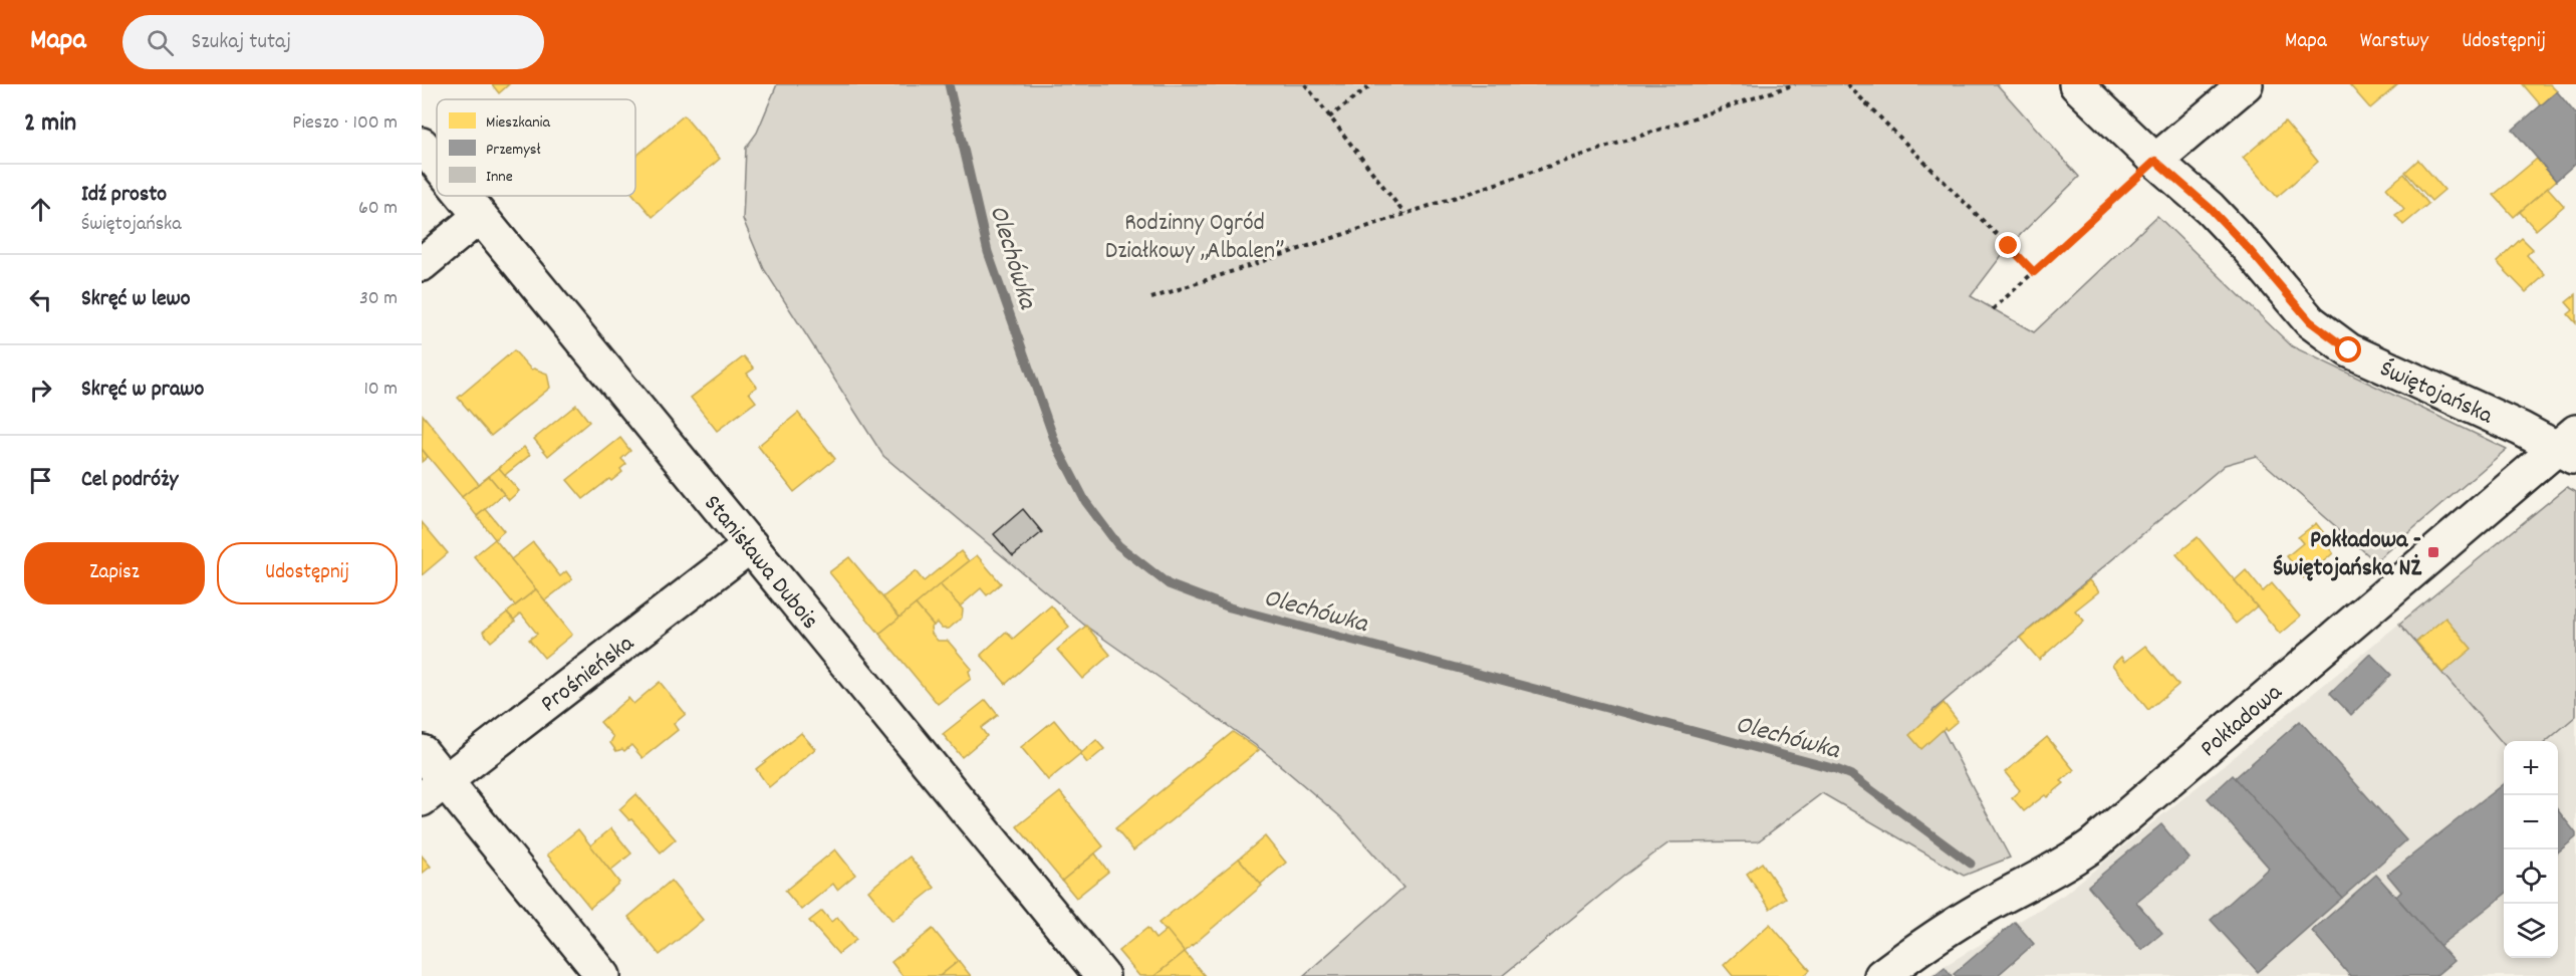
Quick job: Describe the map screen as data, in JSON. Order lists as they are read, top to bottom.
{
  "streets": {
    "street": [
      "Świętojańska",
      "Stanisława Dubois",
      "Prośnieńska",
      "Pokładowa"
    ]
  },
  "crossings": [
    ["Świętojańska", "Pokładowa"],
    ["Stanisława Dubois", "Prośnieńska"]
  ],
  "water": ["Olechówka"],
  "parks": ["Rodzinny Ogród Działkowy „Albalen”"],
  "places": {
    "transit": ["Pokładowa - Świętojańska NŻ"]
  },
  "legend": ["Mieszkania", "Przemysł", "Inne"],
  "page": {
    "header": "Mapa",
    "search": "Szukaj tutaj",
    "nav": ["Mapa", "Warstwy", "Udostępnij"],
    "heading": ["2 min", "Pieszo · 100 m"],
    "list": [
      ["Idź prosto", "Świętojańska", "60 m"],
      ["Skręć w lewo", "30 m"],
      ["Skręć w prawo", "10 m"],
      "Cel podróży"
    ],
    "buttons": ["Zapisz", "Udostępnij"],
    "map_buttons": ["+", "−"]
  }
}
